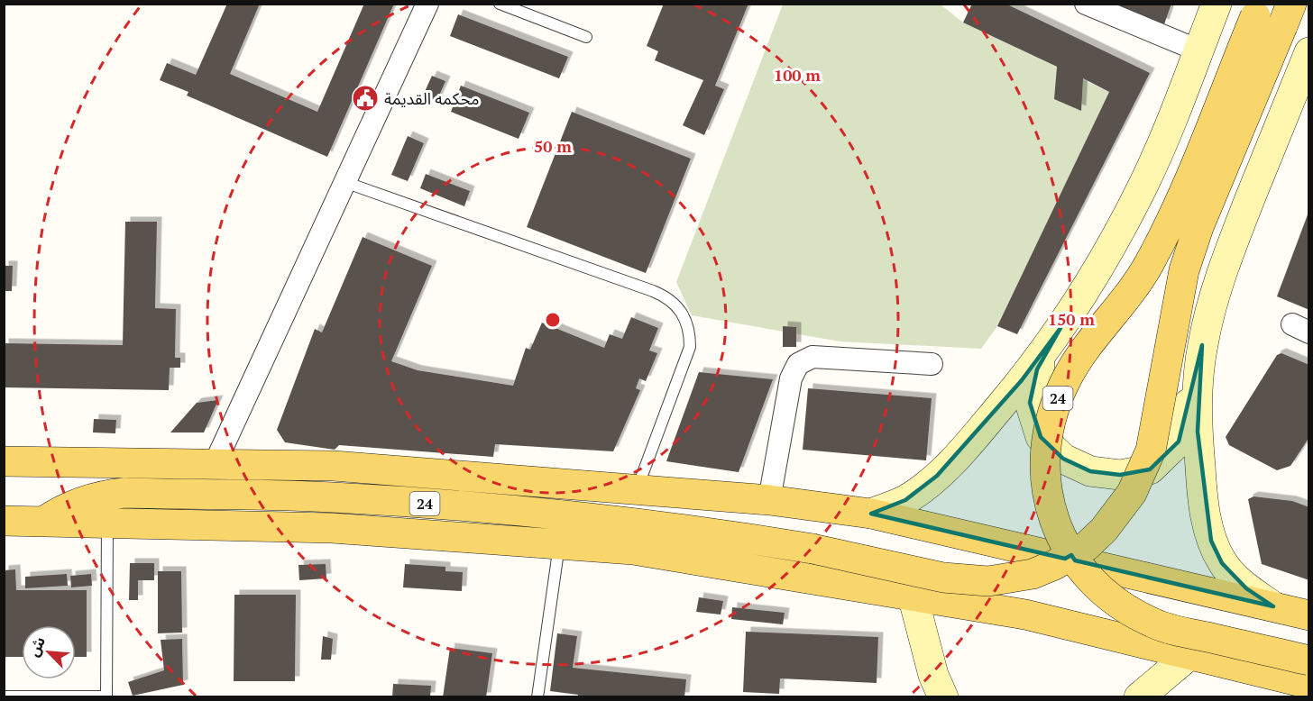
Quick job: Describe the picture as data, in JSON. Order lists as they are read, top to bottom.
{
  "streets": {
    "main road": ["24"]
  },
  "places": {
    "public building": ["محكمه القديمة"]
  },
  "north": "top left",
  "rings": ["100 m", "50 m", "150 m"]
}
